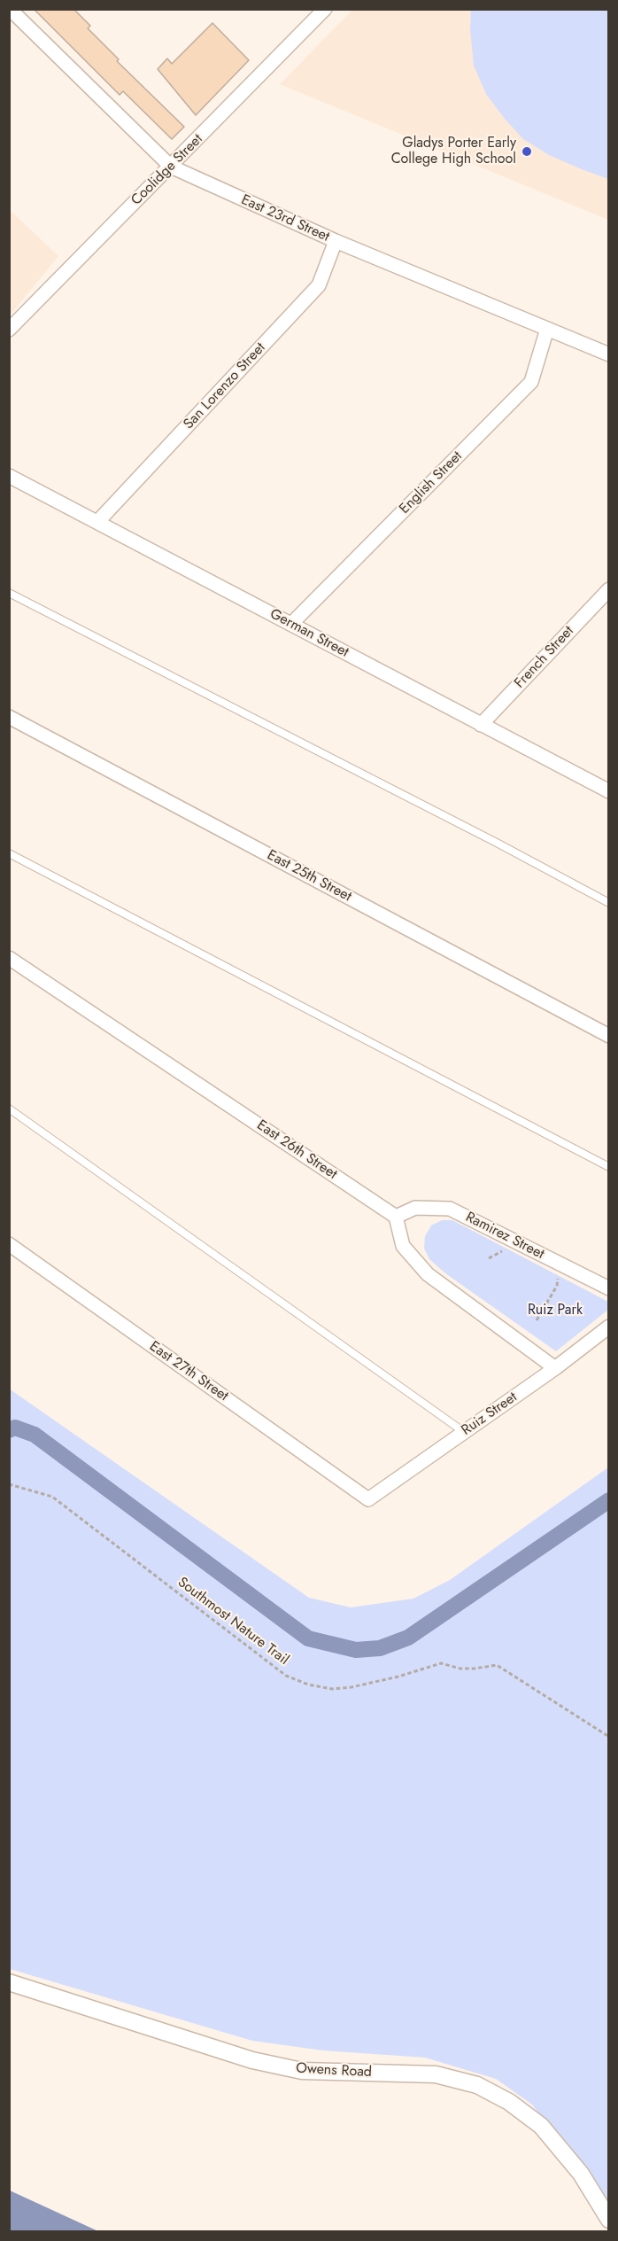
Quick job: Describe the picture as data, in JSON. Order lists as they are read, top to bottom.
{
  "streets": {
    "street": [
      "Coolidge Street",
      "East 23rd Street",
      "San Lorenzo Street",
      "English Street",
      "German Street",
      "French Street",
      "East 25th Street",
      "East 26th Street",
      "Ramirez Street",
      "East 27th Street",
      "Ruiz Street",
      "Owens Road"
    ],
    "path": ["Southmost Nature Trail"]
  },
  "crossings": [
    ["Coolidge Street", "East 23rd Street"],
    ["East 23rd Street", "San Lorenzo Street"],
    ["East 23rd Street", "English Street"],
    ["San Lorenzo Street", "German Street"],
    ["English Street", "German Street"],
    ["German Street", "French Street"],
    ["East 26th Street", "Ramirez Street"],
    ["East 27th Street", "Ruiz Street"]
  ],
  "parks": ["Ruiz Park"],
  "places": ["Gladys Porter Early College High School"]
}
